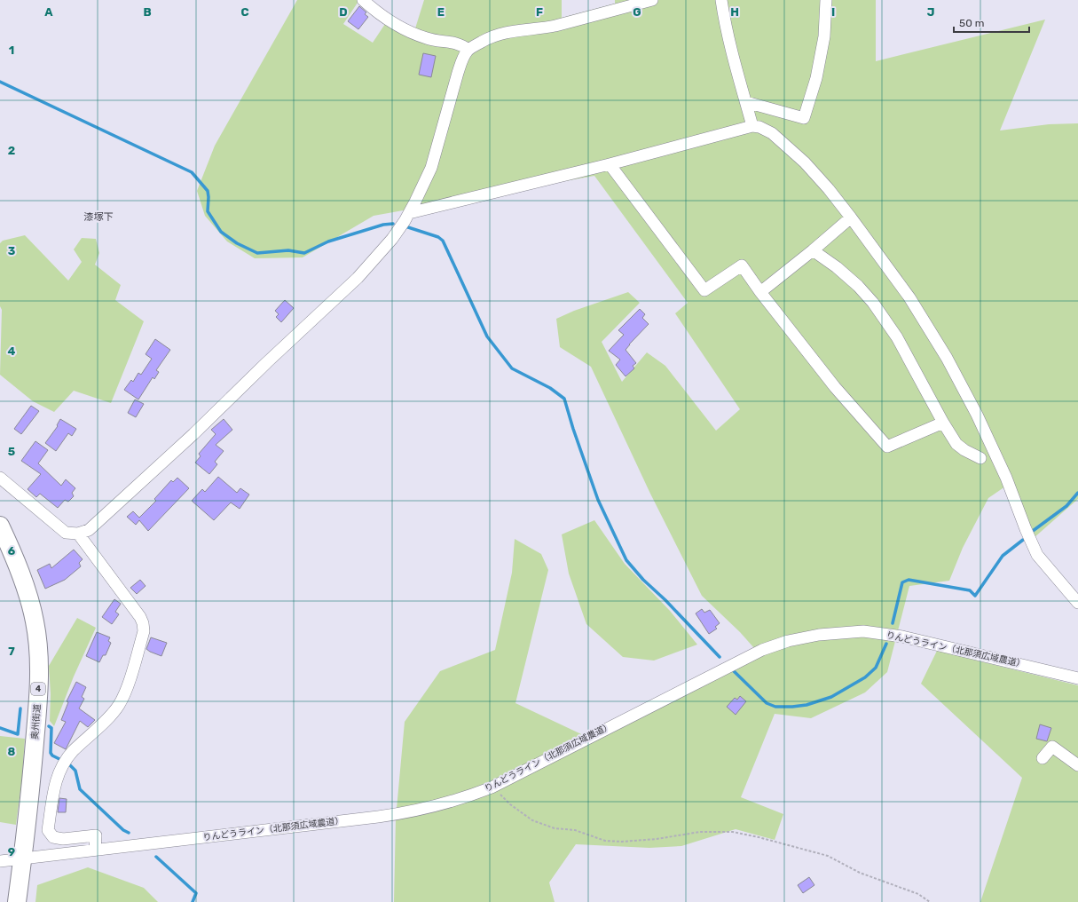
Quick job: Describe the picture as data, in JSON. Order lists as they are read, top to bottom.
{
  "streets": {
    "highway": ["4", "奥州街道"],
    "street": ["りんどうライン（北那須広域農道）"]
  },
  "crossings": [
    ["りんどうライン（北那須広域農道）", "奥州街道"]
  ],
  "districts": ["漆塚下"],
  "scale_bar": "50 m",
  "grid": {
    "columns": [
      "A",
      "B",
      "C",
      "D",
      "E",
      "F",
      "G",
      "H",
      "I",
      "J"
    ],
    "rows": [
      "1",
      "2",
      "3",
      "4",
      "5",
      "6",
      "7",
      "8",
      "9"
    ]
  }
}
